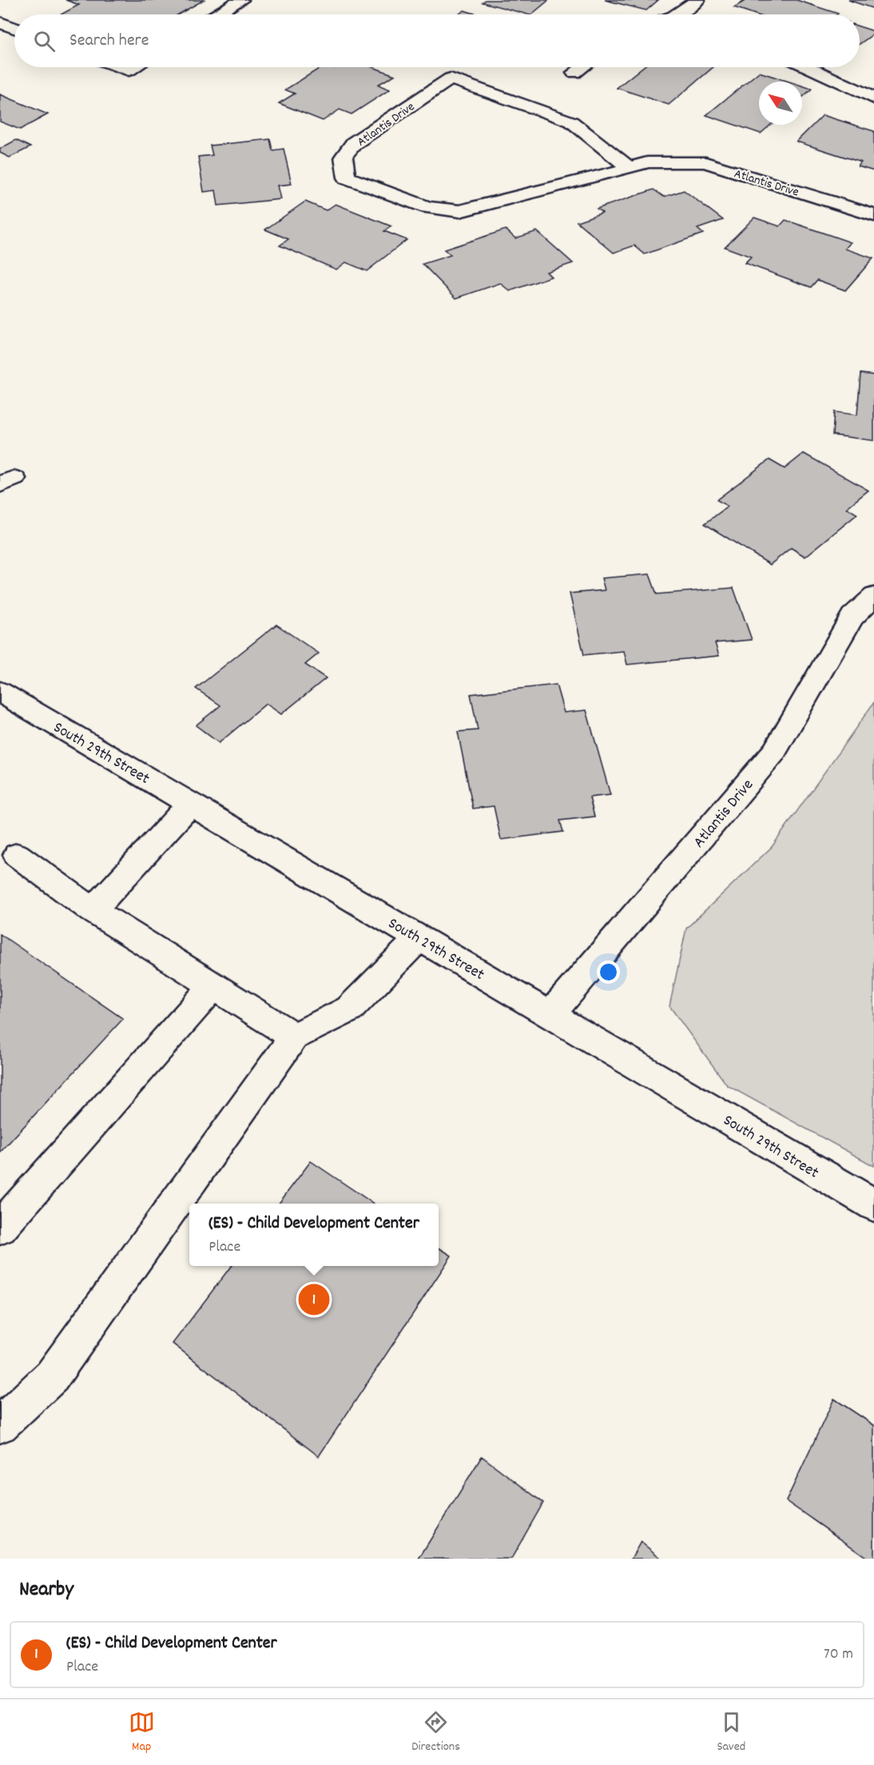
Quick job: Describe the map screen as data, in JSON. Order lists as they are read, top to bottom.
{
  "streets": {
    "street": ["Atlantis Drive", "South 29th Street"]
  },
  "crossings": [
    ["Atlantis Drive", "South 29th Street"]
  ],
  "north": "top left",
  "page": {
    "search": "Search here",
    "popup": ["(ES) - Child Development Center", "Place"],
    "pins": "1",
    "heading": "Nearby",
    "list": [
      {
        "mark": "1",
        "name": "(ES) - Child Development Center",
        "note": "Place",
        "value": "70 m"
      }
    ],
    "nav": ["Map", "Directions", "Saved"]
  }
}
